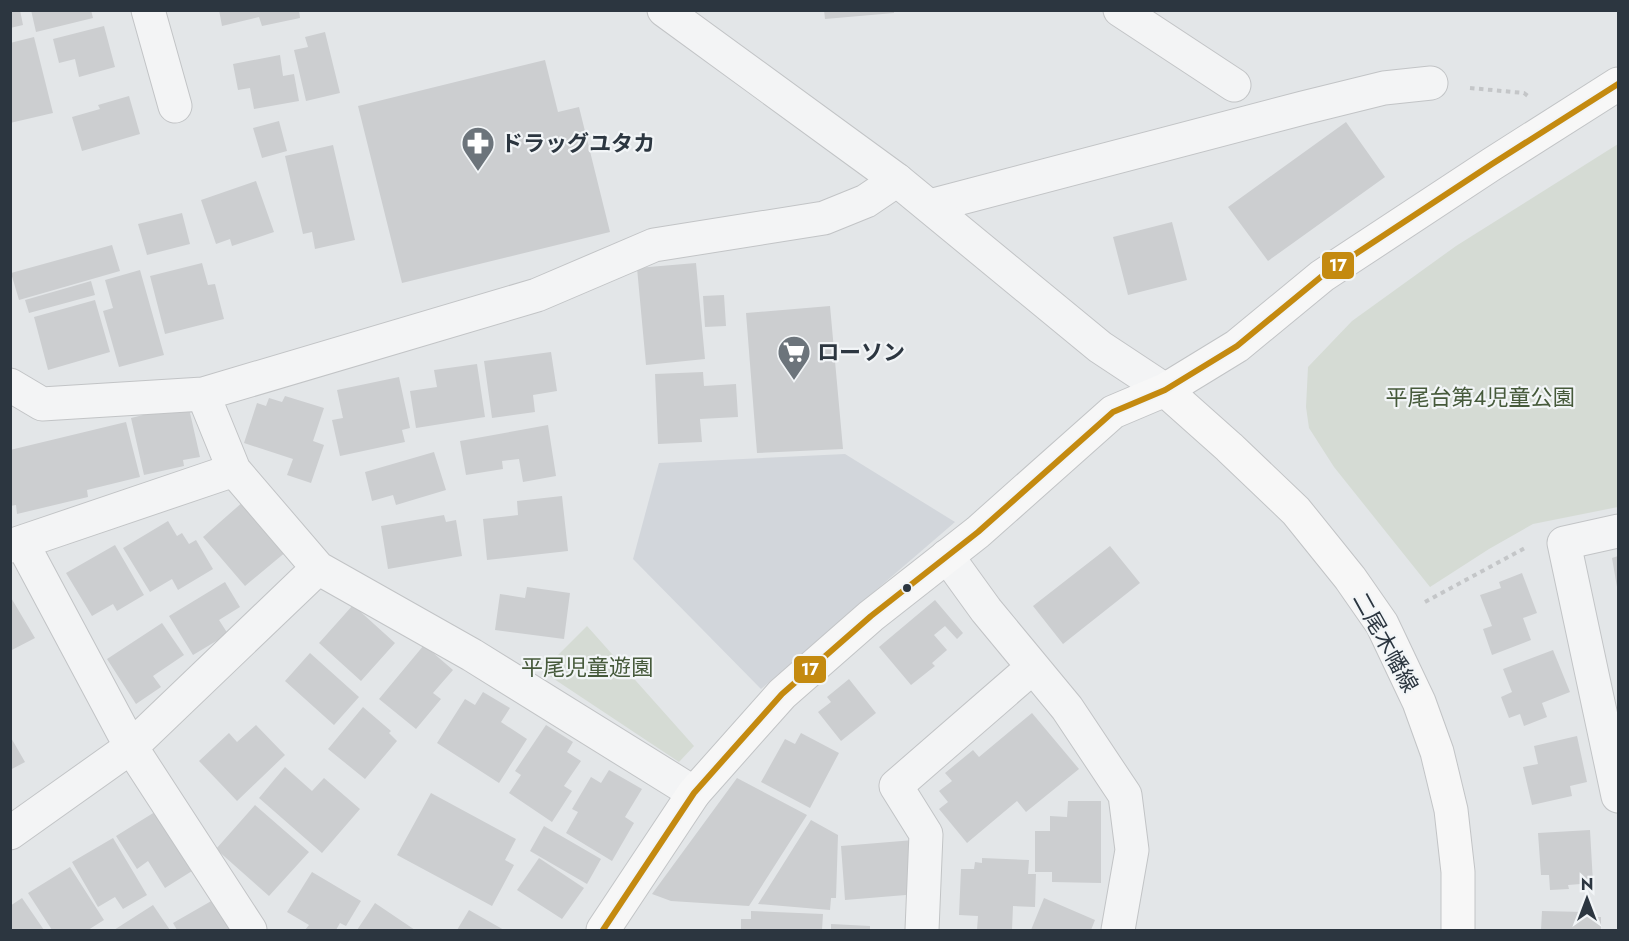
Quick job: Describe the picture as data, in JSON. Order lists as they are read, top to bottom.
{
  "streets": {
    "main road": ["二尾木幡線"]
  },
  "parks": ["平尾台第4児童公園", "平尾児童遊園"],
  "places": {
    "pharmacy": ["ドラッグユタカ"],
    "supermarket": ["ローソン"]
  },
  "lines": ["transit line 17"],
  "north": "top"
}
